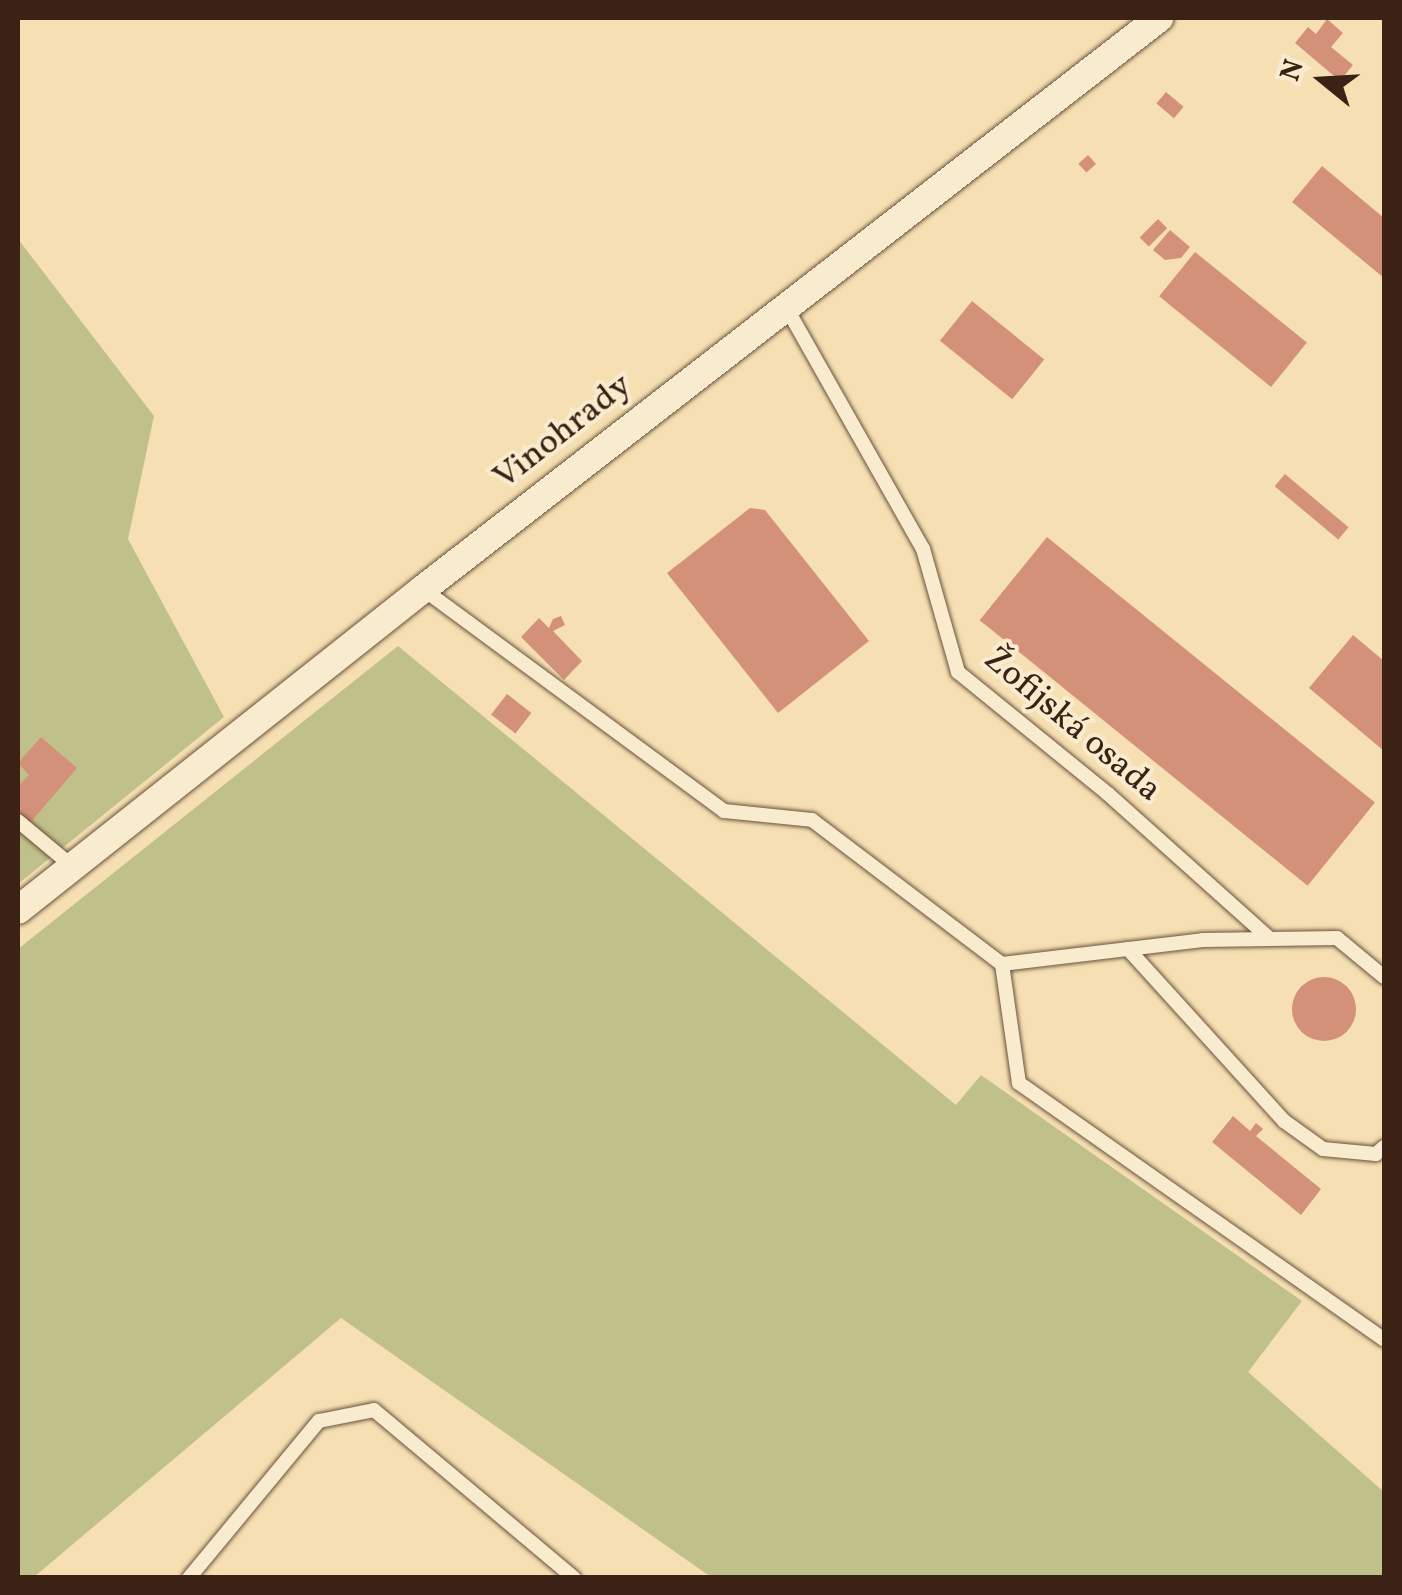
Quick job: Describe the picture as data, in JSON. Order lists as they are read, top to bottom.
{
  "streets": {
    "street": ["Vinohrady"],
    "lane": ["Žofijská osada"]
  },
  "crossings": [
    ["Vinohrady", "Žofijská osada"]
  ],
  "north": "left"
}
